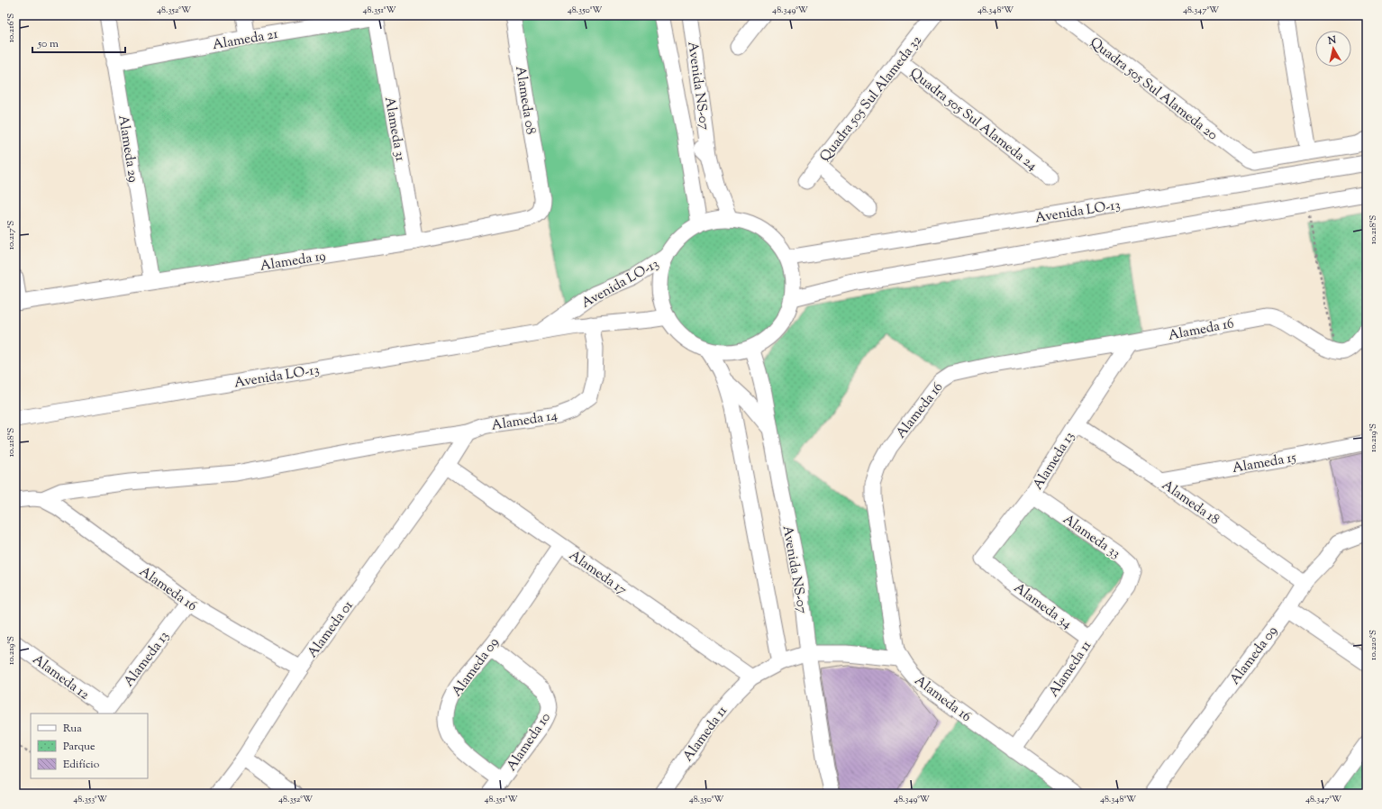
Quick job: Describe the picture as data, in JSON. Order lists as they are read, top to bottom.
{
  "streets": {
    "street": [
      "Alameda 21",
      "Avenida NS-07",
      "Quadra 505 Sul Alameda 20",
      "Quadra 505 Sul Alameda 32",
      "Alameda 08",
      "Quadra 505 Sul Alameda 24",
      "Alameda 31",
      "Alameda 29",
      "Avenida LO-13",
      "Alameda 19",
      "Alameda 16",
      "Alameda 14",
      "Alameda 13",
      "Alameda 15",
      "Alameda 18",
      "Alameda 33",
      "Alameda 17",
      "Alameda 34",
      "Alameda 01",
      "Alameda 09",
      "Alameda 11",
      "Alameda 12",
      "Alameda 10"
    ]
  },
  "crossings": [
    ["Alameda 21", "Alameda 31"],
    ["Alameda 21", "Alameda 29"],
    ["Avenida NS-07", "Alameda 11"],
    ["Quadra 505 Sul Alameda 32", "Quadra 505 Sul Alameda 24"],
    ["Alameda 08", "Alameda 19"],
    ["Alameda 31", "Alameda 19"],
    ["Alameda 29", "Alameda 19"],
    ["Avenida LO-13", "Alameda 14"],
    ["Alameda 16", "Alameda 14"],
    ["Alameda 16", "Alameda 13"],
    ["Alameda 16", "Alameda 01"],
    ["Alameda 16", "Alameda 11"],
    ["Alameda 14", "Alameda 01"],
    ["Alameda 13", "Alameda 18"],
    ["Alameda 13", "Alameda 33"],
    ["Alameda 13", "Alameda 34"],
    ["Alameda 13", "Alameda 12"],
    ["Alameda 15", "Alameda 18"],
    ["Alameda 18", "Alameda 09"],
    ["Alameda 33", "Alameda 11"],
    ["Alameda 17", "Alameda 01"],
    ["Alameda 17", "Alameda 09"],
    ["Alameda 17", "Alameda 11"],
    ["Alameda 34", "Alameda 11"],
    ["Alameda 09", "Alameda 10"]
  ],
  "legend": ["Rua", "Parque", "Edifício"],
  "scale_bar": "50 m",
  "north": "top",
  "coordinates": [
    "48.352°W",
    "48.351°W",
    "48.350°W",
    "48.349°W",
    "48.348°W",
    "48.347°W",
    "10.216°S",
    "10.218°S",
    "10.217°S",
    "10.219°S",
    "10.220°S",
    "48.353°W"
  ]
}
